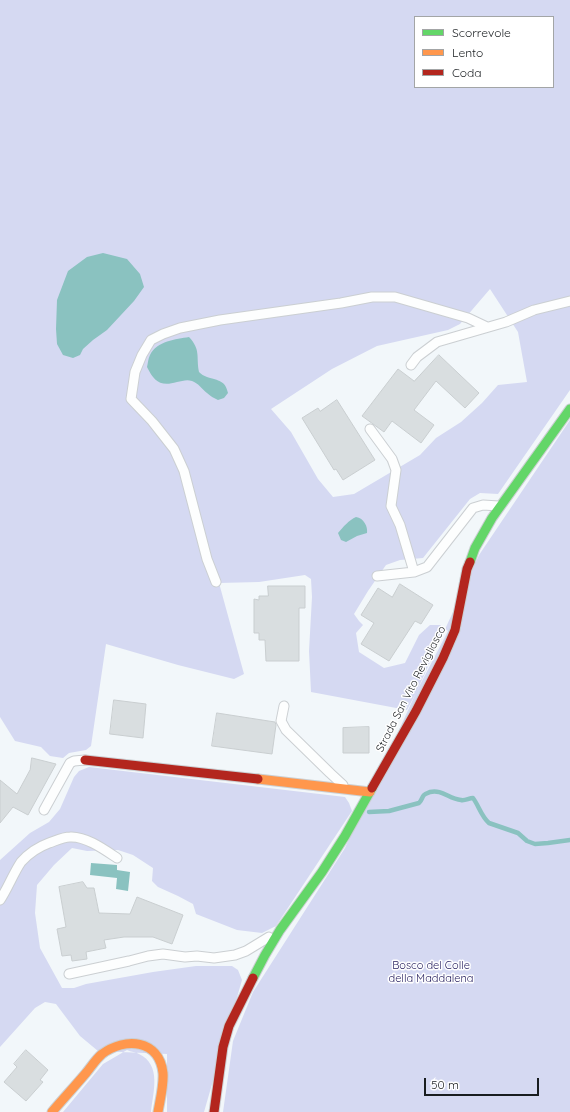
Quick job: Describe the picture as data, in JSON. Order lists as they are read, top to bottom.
{
  "streets": {
    "street": ["Strada San Vito Revigliasco"]
  },
  "parks": ["Bosco del Colle della Maddalena"],
  "legend": ["Scorrevole", "Lento", "Coda"],
  "scale_bar": "50 m"
}
